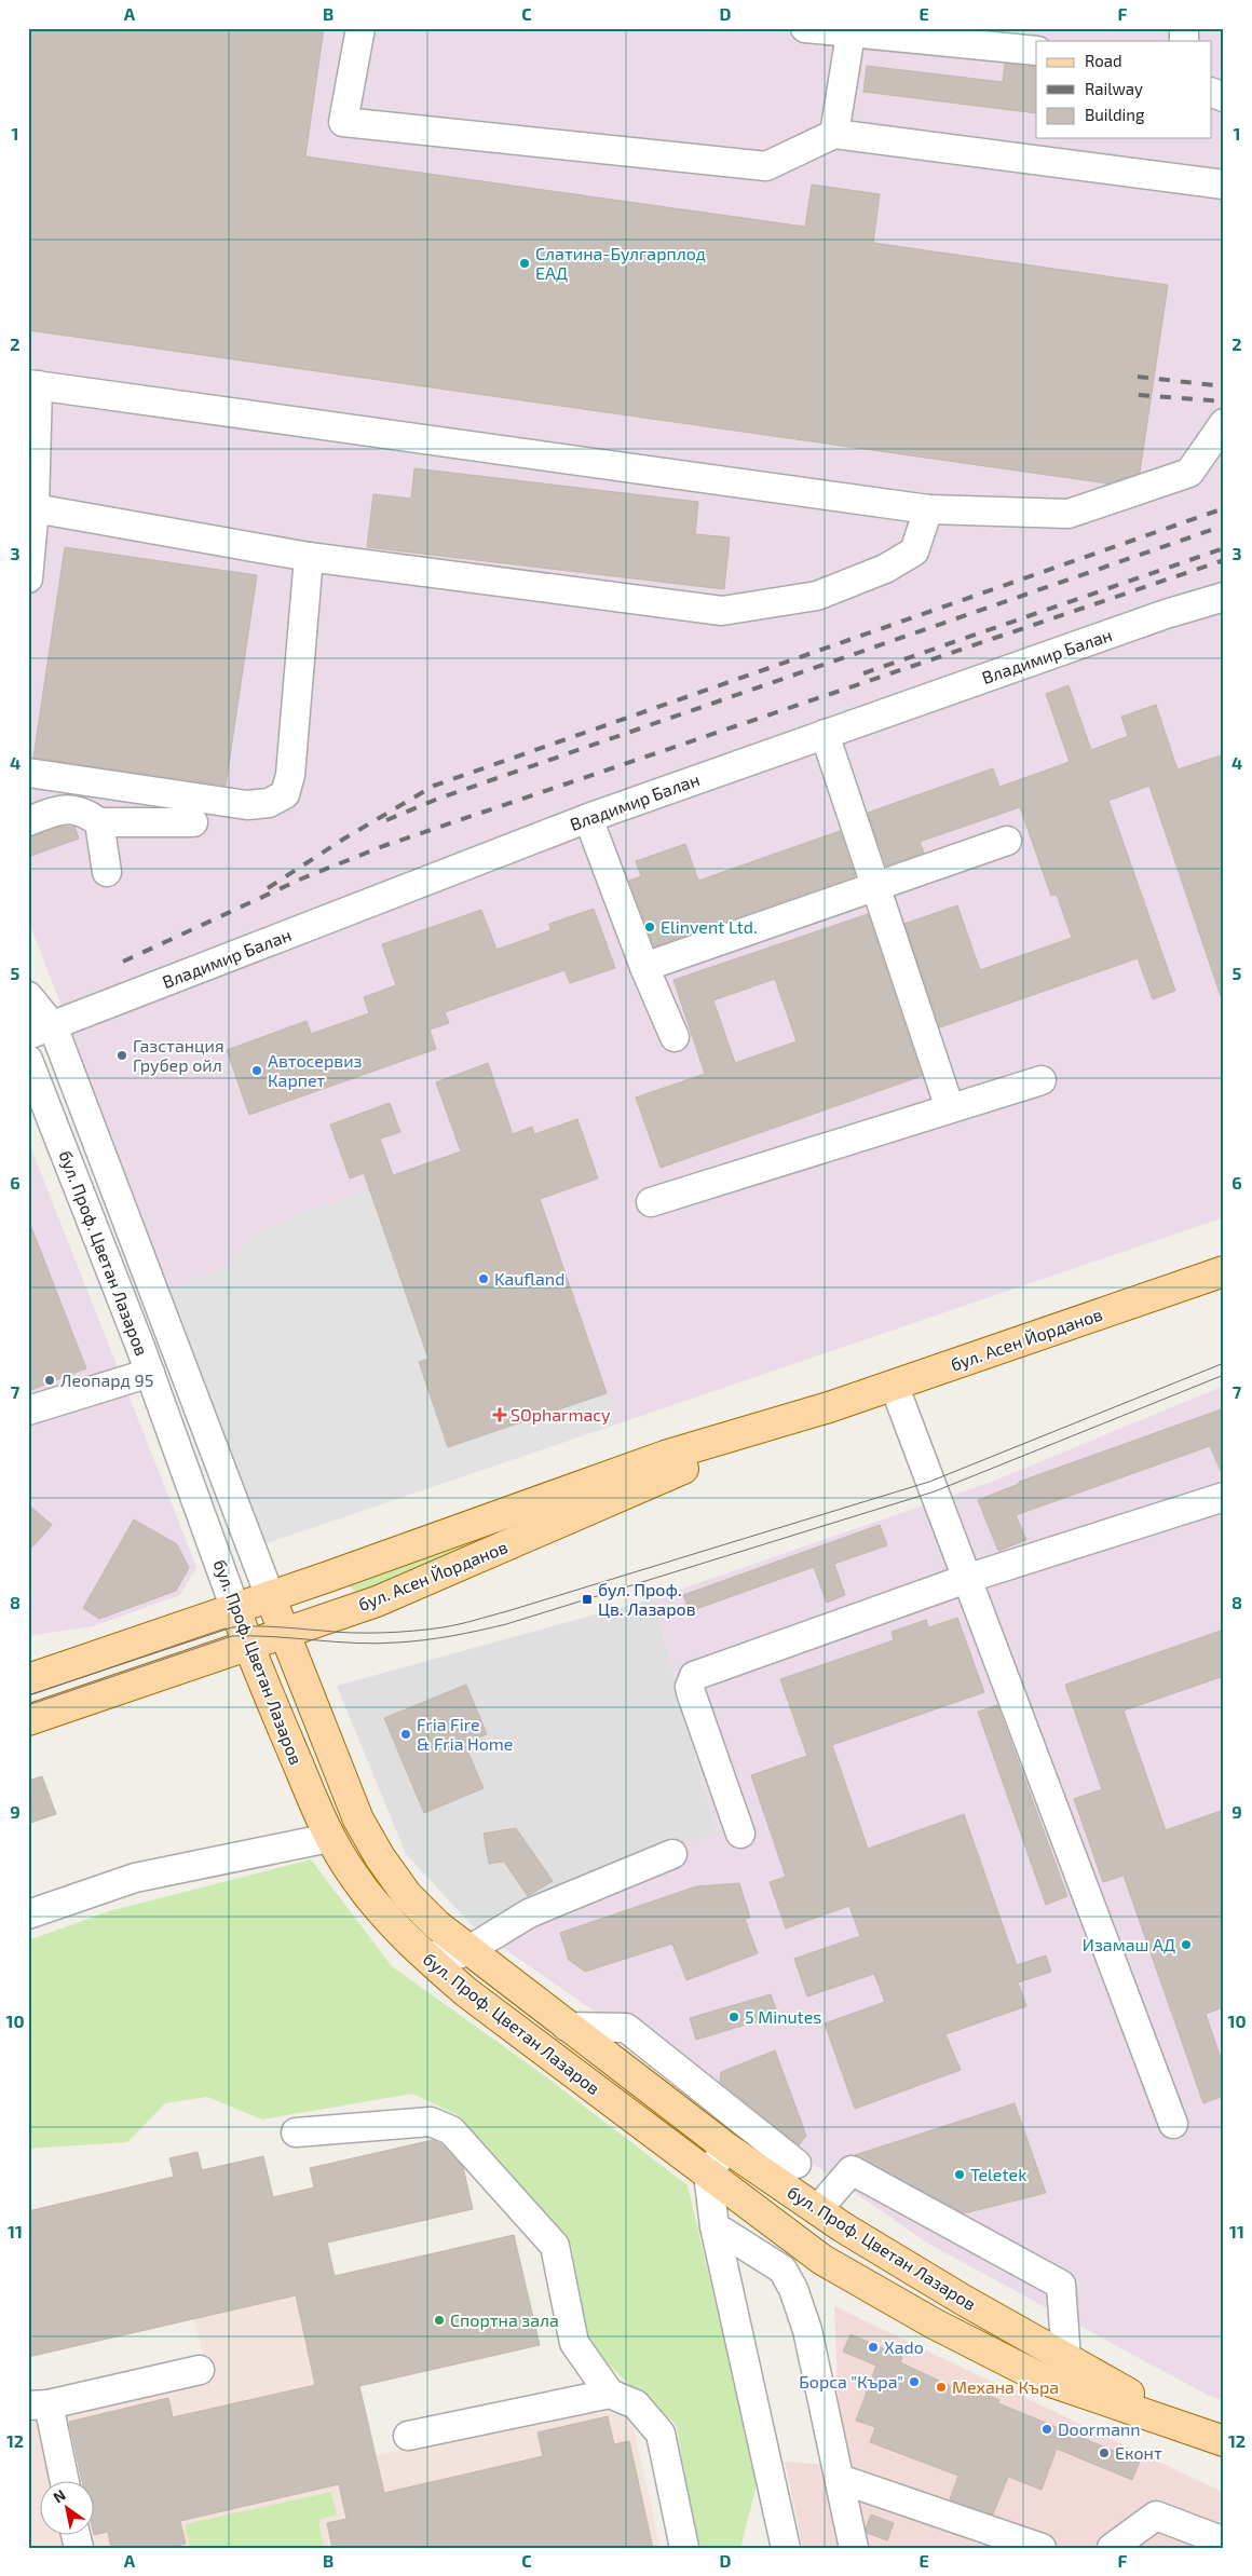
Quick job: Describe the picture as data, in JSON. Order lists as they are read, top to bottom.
{
  "streets": {
    "main road": ["бул. Проф. Цветан Лазаров", "бул. Асен Йорданов"],
    "street": ["Владимир Балан"]
  },
  "crossings": [
    ["Владимир Балан", "бул. Проф. Цветан Лазаров"],
    ["бул. Проф. Цветан Лазаров", "бул. Асен Йорданов"]
  ],
  "places": {
    "other": [
      "Слатина-Булгарплод ЕАД",
      "Elinvent Ltd.",
      "Газстанция Грубер ойл",
      "Автосервиз Карпет",
      "Kaufland",
      "Леопард 95",
      "Fria Fire & Fria Home",
      "Изамаш АД",
      "5 Minutes",
      "Teletek",
      "Спортна зала",
      "Xado",
      "Борса \"Къра\"",
      "Механа Къра",
      "Doormann",
      "Еконт"
    ],
    "health": ["SOpharmacy"],
    "transit": ["бул. Проф. Цв. Лазаров"]
  },
  "legend": ["Road", "Railway", "Building"],
  "north": "top left",
  "grid": {
    "columns": [
      "A",
      "B",
      "C",
      "D",
      "E",
      "F"
    ],
    "rows": [
      "1",
      "2",
      "3",
      "4",
      "5",
      "6",
      "7",
      "8",
      "9",
      "10",
      "11",
      "12"
    ]
  }
}
